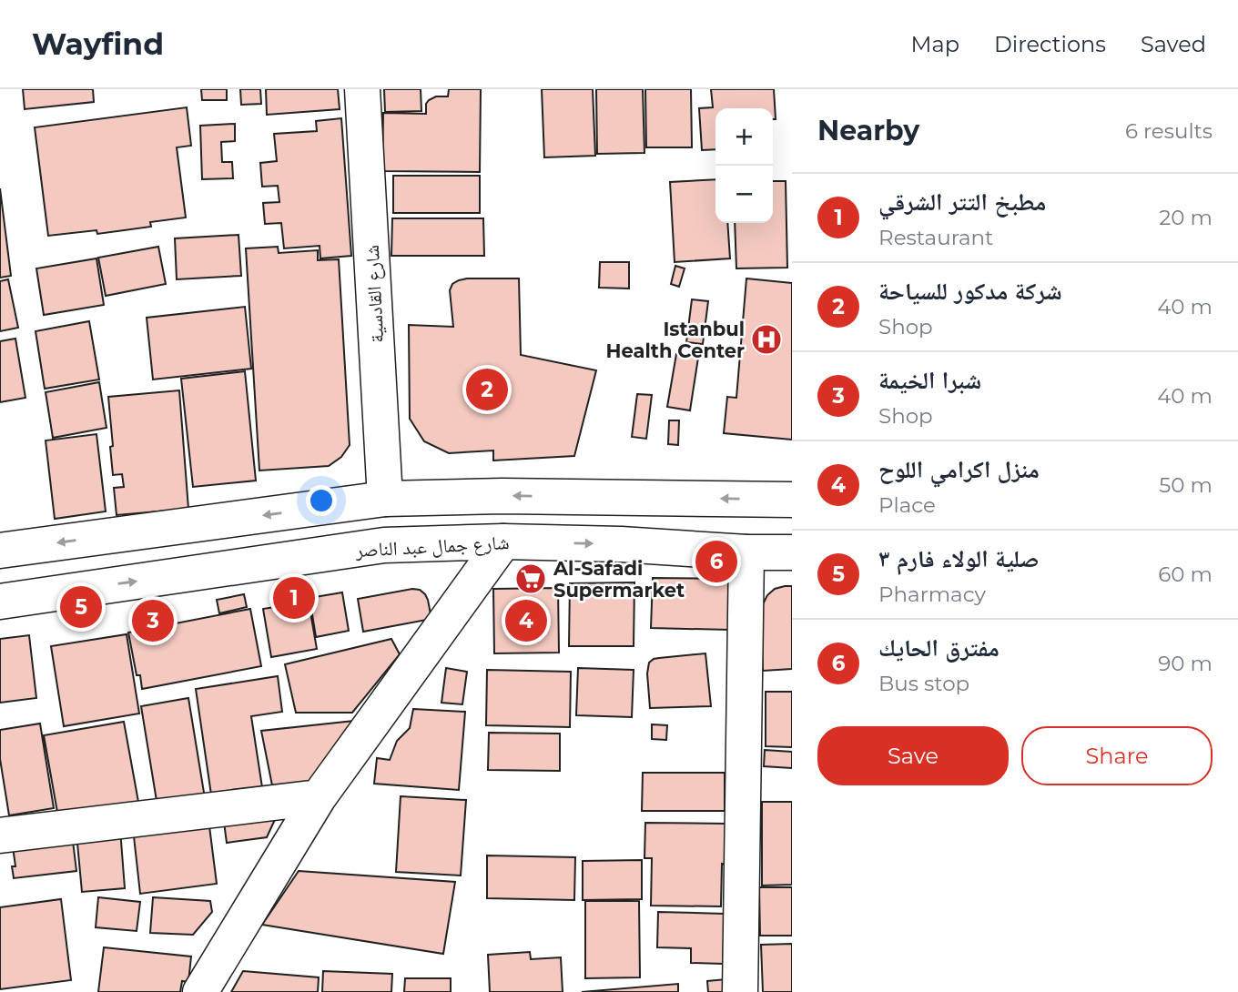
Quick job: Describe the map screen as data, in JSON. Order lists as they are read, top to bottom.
{
  "streets": {
    "street": ["شارع القادسية", "شارع جمال عبد الناصر"]
  },
  "places": {
    "hospital": ["Istanbul Health Center"],
    "supermarket": ["Al-Safadi Supermarket"]
  },
  "page": {
    "header": "Wayfind",
    "nav": ["Map", "Directions", "Saved"],
    "heading": ["Nearby", "6 results"],
    "map_buttons": ["+", "−"],
    "list": [
      {
        "mark": "1",
        "name": "مطبخ التتر الشرقي",
        "note": "Restaurant",
        "value": "20 m"
      },
      {
        "mark": "2",
        "name": "شركة مدكور للسياحة",
        "note": "Shop",
        "value": "40 m"
      },
      {
        "mark": "3",
        "name": "شبرا الخيمة",
        "note": "Shop",
        "value": "40 m"
      },
      {
        "mark": "4",
        "name": "منزل اكرامي اللوح",
        "note": "Place",
        "value": "50 m"
      },
      {
        "mark": "5",
        "name": "صلية الولاء فارم ٣",
        "note": "Pharmacy",
        "value": "60 m"
      },
      {
        "mark": "6",
        "name": "مفترق الحايك",
        "note": "Bus stop",
        "value": "90 m"
      }
    ],
    "pins": [
      "2",
      "6",
      "1",
      "5",
      "3",
      "4"
    ],
    "buttons": ["Save", "Share"]
  }
}
